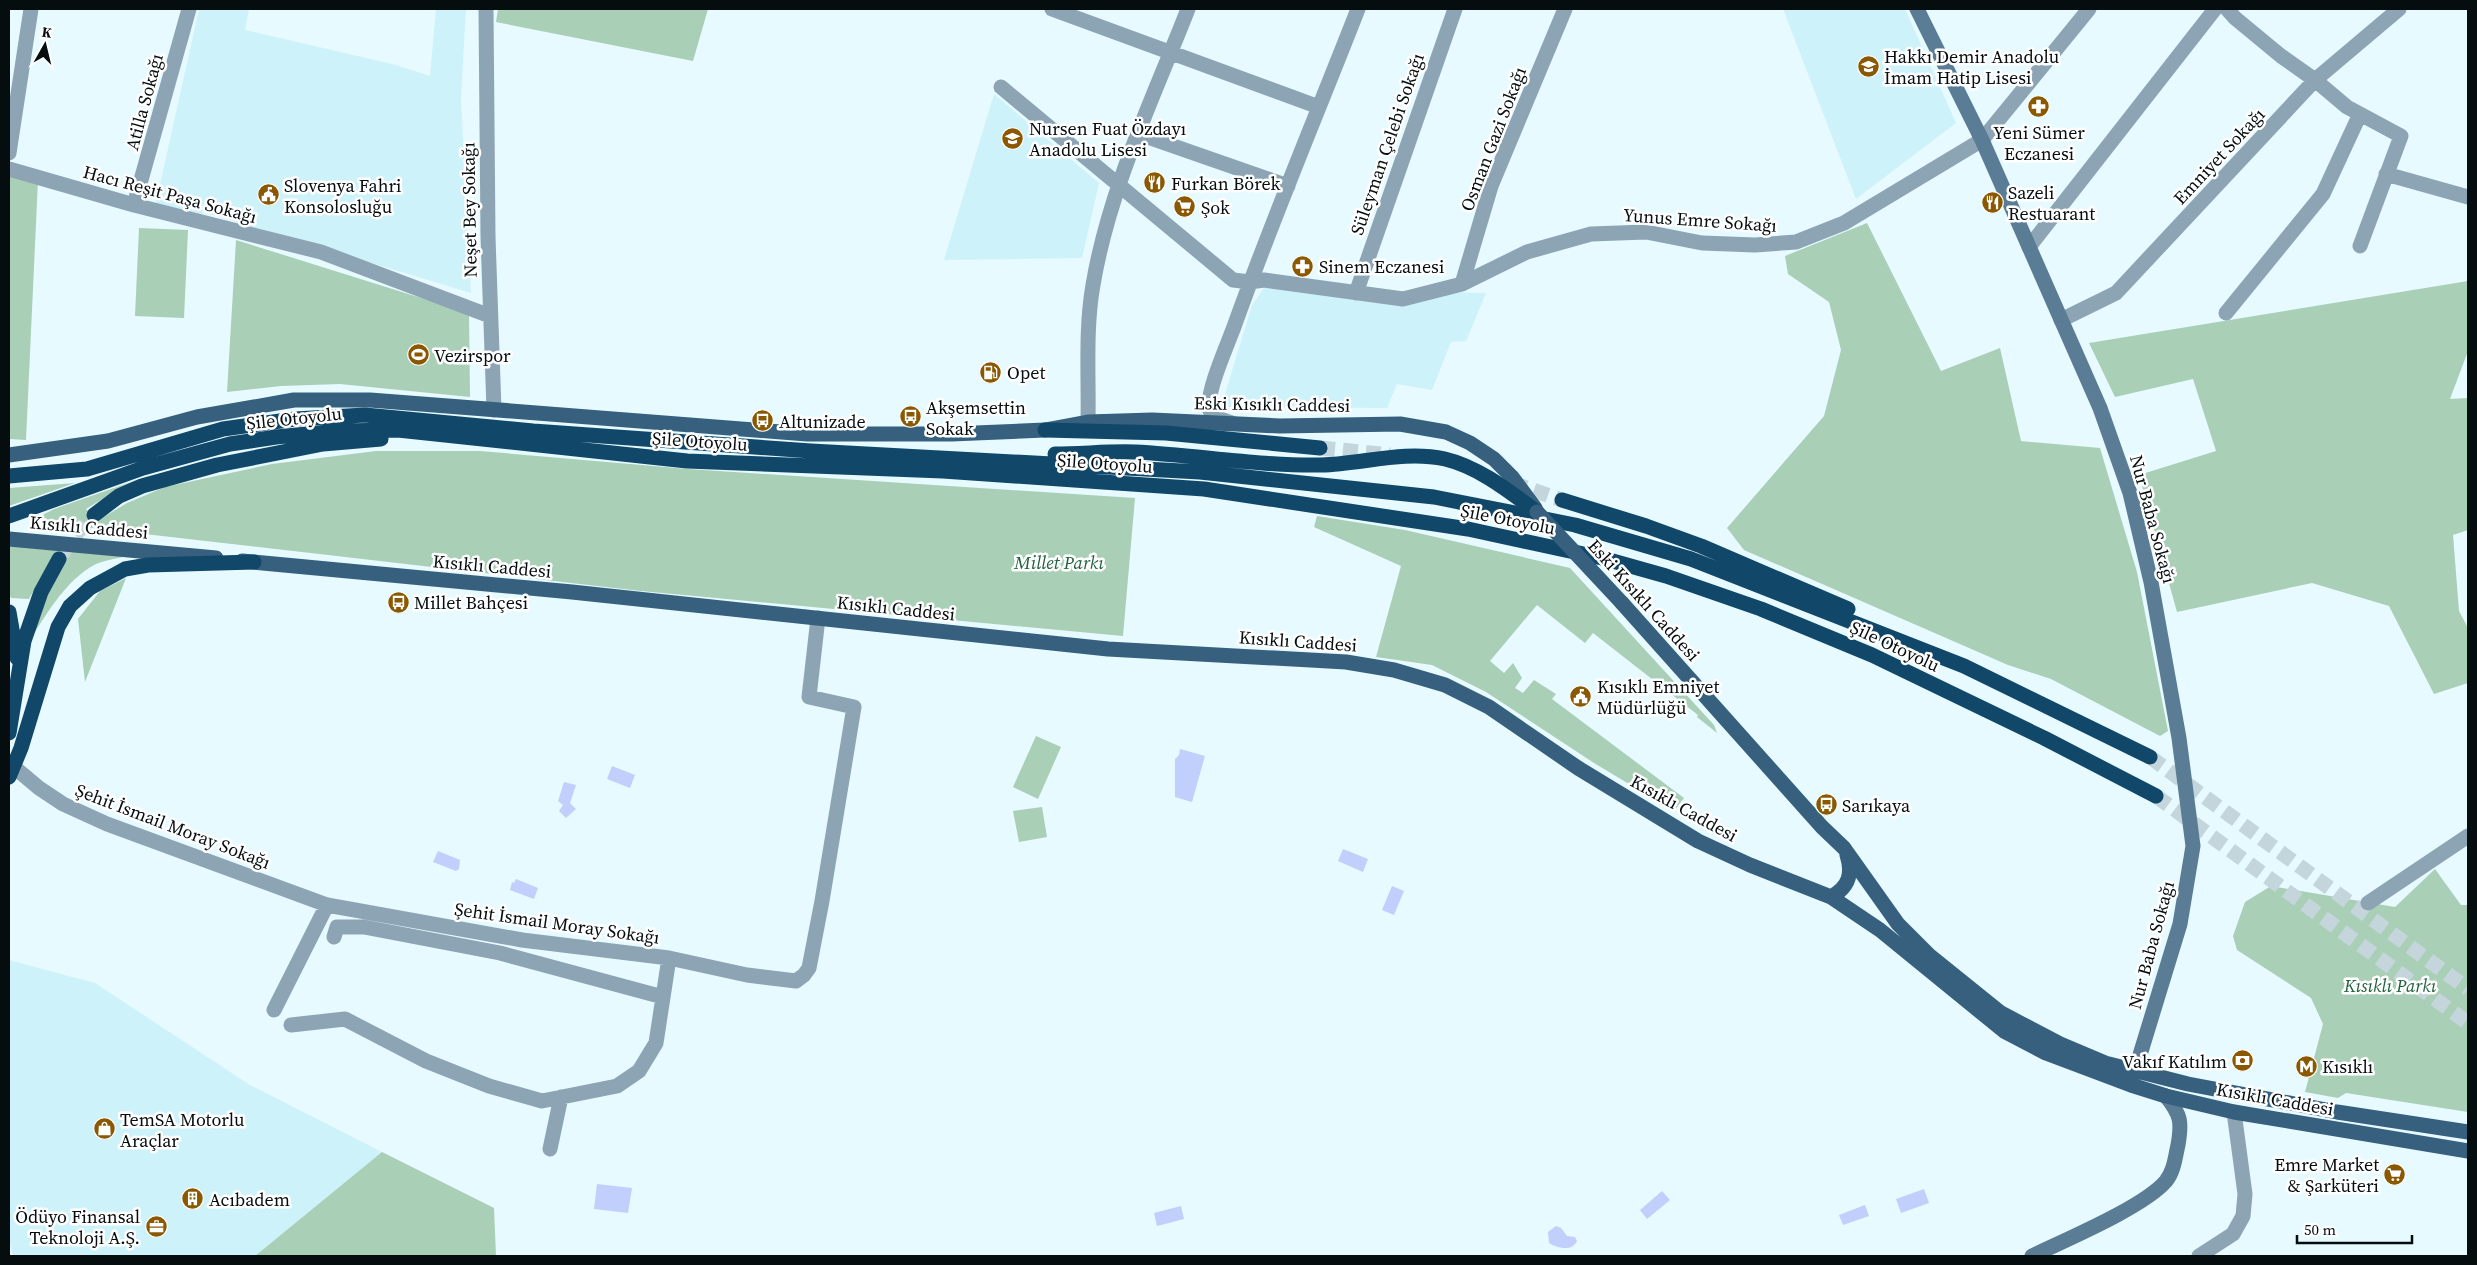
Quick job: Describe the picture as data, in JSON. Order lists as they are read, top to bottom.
{
  "streets": {
    "highway": ["Şile Otoyolu"],
    "main road": ["Eski Kısıklı Caddesi", "Nur Baba Sokağı", "Kısıklı Caddesi"],
    "street": [
      "Atilla Sokağı",
      "Osman Gazi Sokağı",
      "Süleyman Çelebi Sokağı",
      "Emniyet Sokağı",
      "Hacı Reşit Paşa Sokağı",
      "Neşet Bey Sokağı",
      "Yunus Emre Sokağı",
      "Şehit İsmail Moray Sokağı"
    ]
  },
  "crossings": [
    ["Atilla Sokağı", "Hacı Reşit Paşa Sokağı"],
    ["Osman Gazi Sokağı", "Yunus Emre Sokağı"],
    ["Süleyman Çelebi Sokağı", "Yunus Emre Sokağı"],
    ["Emniyet Sokağı", "Nur Baba Sokağı"],
    ["Hacı Reşit Paşa Sokağı", "Neşet Bey Sokağı"],
    ["Neşet Bey Sokağı", "Eski Kısıklı Caddesi"],
    ["Yunus Emre Sokağı", "Nur Baba Sokağı"],
    ["Eski Kısıklı Caddesi", "Nur Baba Sokağı"],
    ["Eski Kısıklı Caddesi", "Kısıklı Caddesi"],
    ["Nur Baba Sokağı", "Kısıklı Caddesi"],
    ["Kısıklı Caddesi", "Şehit İsmail Moray Sokağı"]
  ],
  "parks": ["Millet Parkı", "Kısıklı Parkı"],
  "places": {
    "school or university": ["Hakkı Demir Anadolu İmam Hatip Lisesi", "Nursen Fuat Özdayı Anadolu Lisesi"],
    "pharmacy": ["Yeni Sümer Eczanesi", "Sinem Eczanesi"],
    "restaurant": ["Furkan Börek", "Sazeli Restuarant"],
    "public building": ["Slovenya Fahri Konsolosluğu", "Kısıklı Emniyet Müdürlüğü"],
    "supermarket": ["Şok", "Emre Market & Şarküteri"],
    "sports": ["Vezirspor"],
    "fuel station": ["Opet"],
    "bus stop": [
      "Akşemsettin Sokak",
      "Altunizade",
      "Millet Bahçesi",
      "Sarıkaya"
    ],
    "bank": ["Vakıf Katılım"],
    "metro station": ["Kısıklı"],
    "shop": ["TemSA Motorlu Araçlar"],
    "building": ["Acıbadem"],
    "office": ["Ödüyo Finansal Teknoloji A.Ş."]
  },
  "scale_bar": "50 m",
  "north": "top"
}
